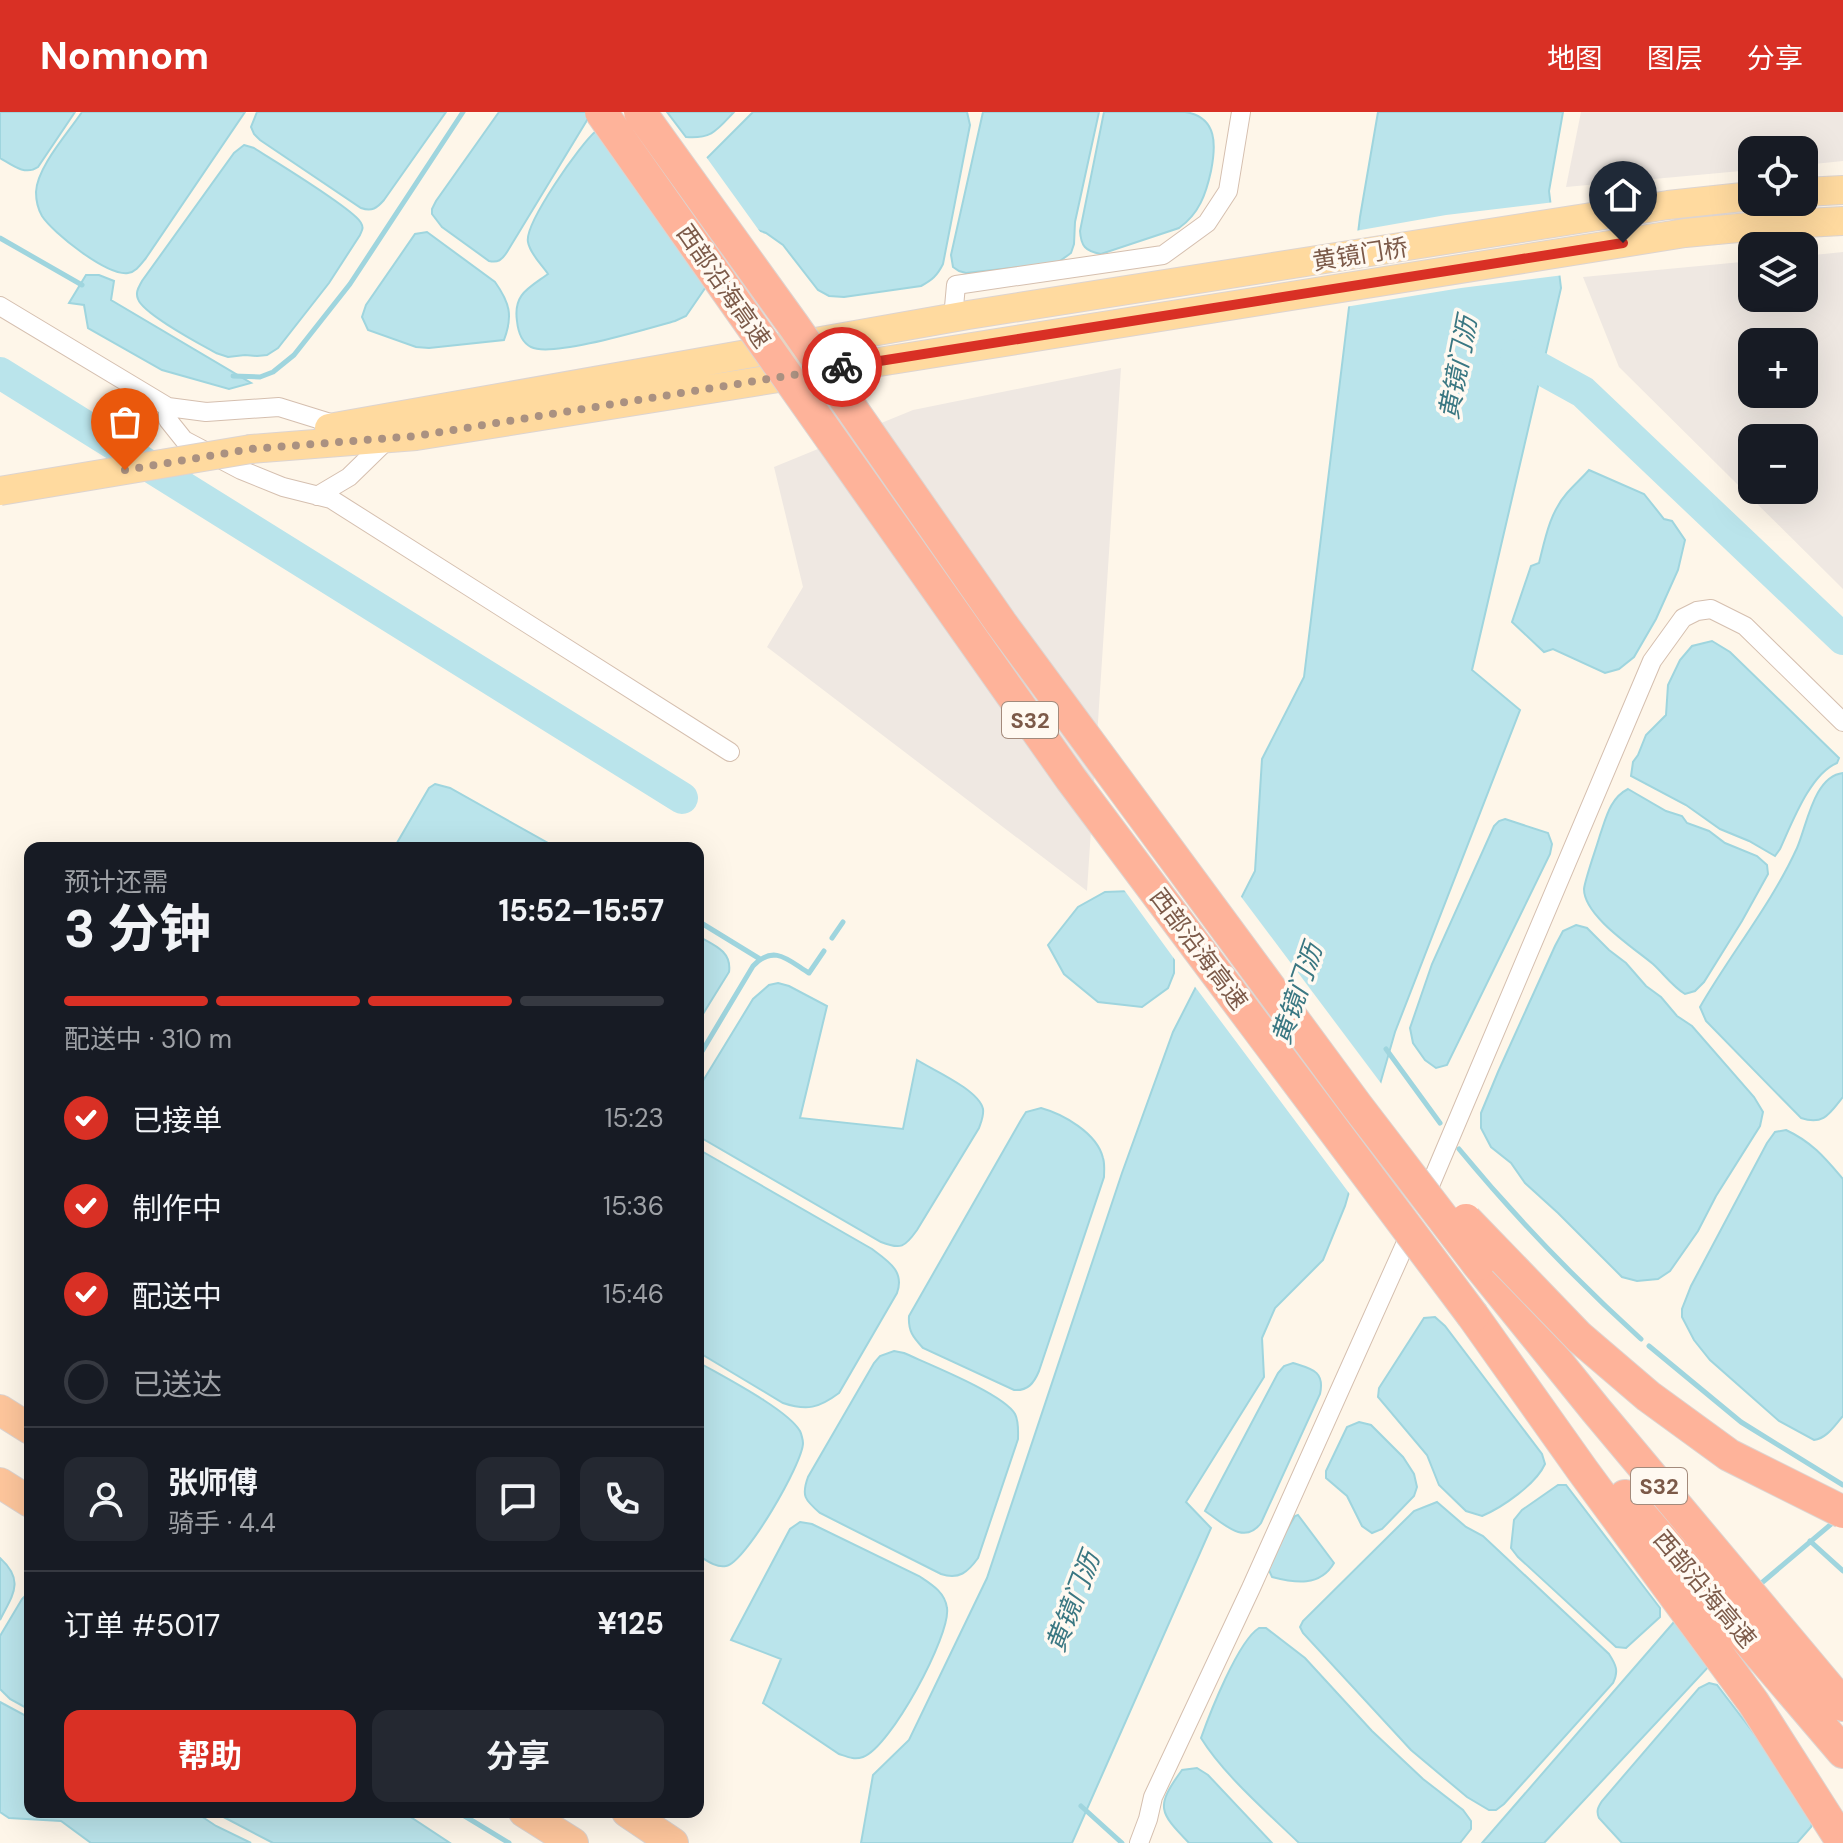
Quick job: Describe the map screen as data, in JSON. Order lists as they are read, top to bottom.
{
  "streets": {
    "highway": ["西部沿海高速", "S32"],
    "main road": ["黄镜门桥"]
  },
  "water": ["黄镜门沥"],
  "page": {
    "header": "Nomnom",
    "nav": ["地图", "图层", "分享"],
    "map_buttons": ["+", "−"],
    "heading": ["3 分钟", "预计还需", "15:52–15:57"],
    "panel": [
      "张师傅",
      "骑手 · 4.4",
      "订单 #5017",
      "¥125"
    ],
    "bar": "配送中 · 310 m",
    "list": [
      ["已接单", "15:23"],
      ["制作中", "15:36"],
      ["配送中", "15:46"],
      "已送达"
    ],
    "buttons": ["帮助", "分享"]
  }
}
